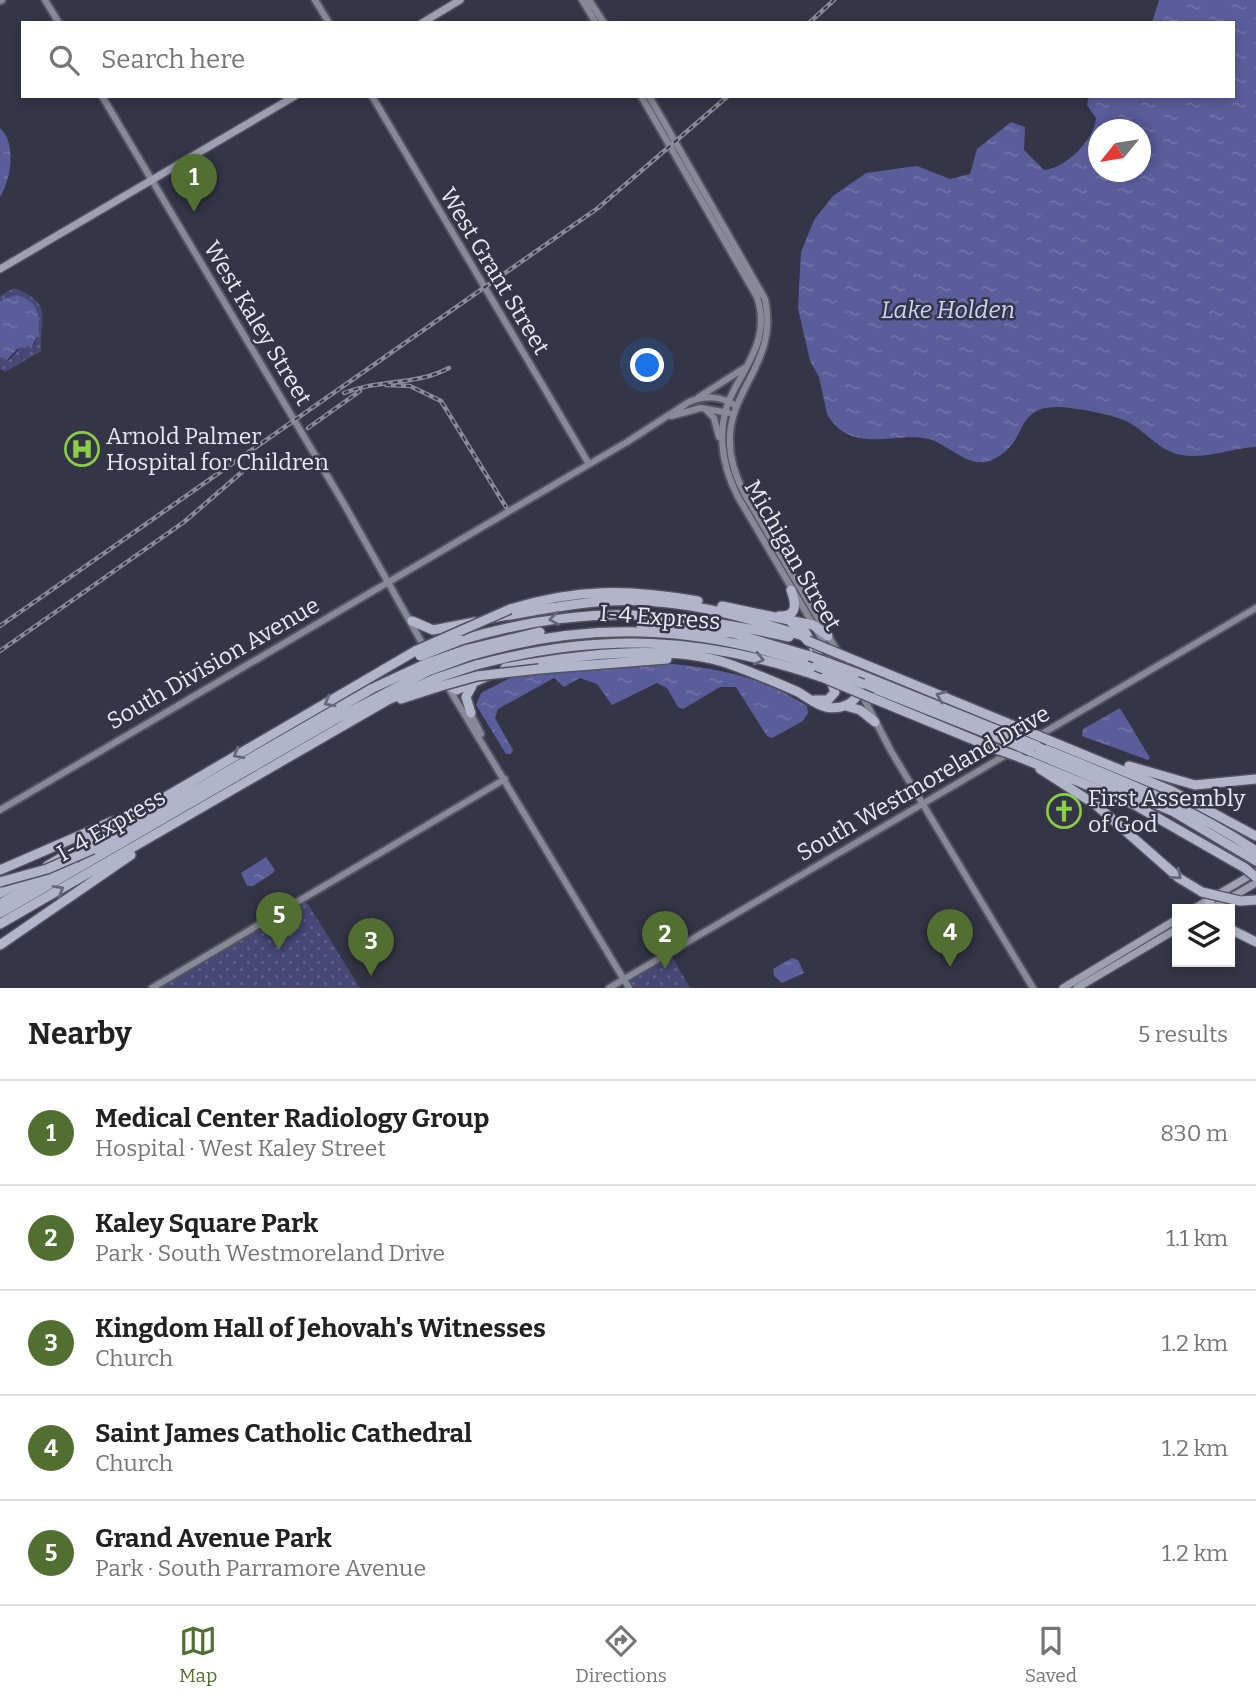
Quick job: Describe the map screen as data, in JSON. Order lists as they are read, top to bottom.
{
  "streets": {
    "highway": ["I-4 Express"],
    "street": [
      "West Grant Street",
      "West Kaley Street",
      "Michigan Street",
      "South Division Avenue",
      "South Westmoreland Drive"
    ]
  },
  "crossings": [
    ["West Grant Street", "South Division Avenue"],
    ["West Kaley Street", "I-4 Express"],
    ["West Kaley Street", "South Division Avenue"],
    ["Michigan Street", "I-4 Express"],
    ["Michigan Street", "South Division Avenue"],
    ["Michigan Street", "South Westmoreland Drive"]
  ],
  "water": ["Lake Holden"],
  "places": {
    "hospital": ["Arnold Palmer Hospital for Children"],
    "church": ["First Assembly of God"]
  },
  "north": "bottom left",
  "page": {
    "search": "Search here",
    "pins": [
      "1",
      "5",
      "4",
      "2",
      "3"
    ],
    "heading": ["Nearby", "5 results"],
    "list": [
      {
        "mark": "1",
        "name": "Medical Center Radiology Group",
        "note": "Hospital · West Kaley Street",
        "value": "830 m"
      },
      {
        "mark": "2",
        "name": "Kaley Square Park",
        "note": "Park · South Westmoreland Drive",
        "value": "1.1 km"
      },
      {
        "mark": "3",
        "name": "Kingdom Hall of Jehovah's Witnesses",
        "note": "Church",
        "value": "1.2 km"
      },
      {
        "mark": "4",
        "name": "Saint James Catholic Cathedral",
        "note": "Church",
        "value": "1.2 km"
      },
      {
        "mark": "5",
        "name": "Grand Avenue Park",
        "note": "Park · South Parramore Avenue",
        "value": "1.2 km"
      }
    ],
    "nav": ["Map", "Directions", "Saved"]
  }
}
